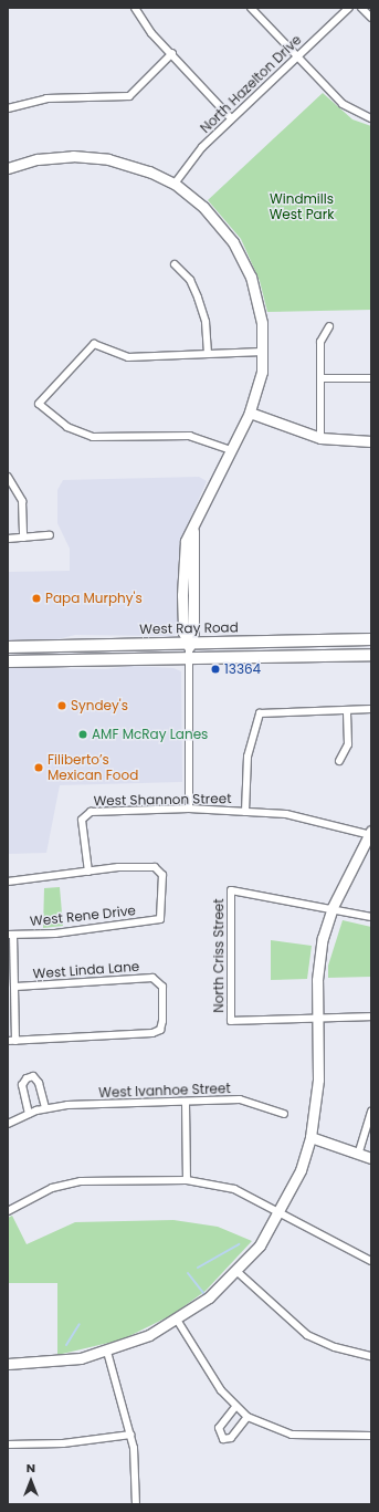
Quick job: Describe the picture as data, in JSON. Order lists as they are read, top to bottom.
{
  "streets": {
    "main road": ["West Ray Road"],
    "street": [
      "North Hazelton Drive",
      "West Shannon Street",
      "West Rene Drive",
      "North Criss Street",
      "West Linda Lane",
      "West Ivanhoe Street"
    ]
  },
  "crossings": [
    ["West Shannon Street", "West Rene Drive"]
  ],
  "parks": ["Windmills West Park"],
  "places": [
    "Papa Murphy's",
    "13364",
    "Syndey's",
    "AMF McRay Lanes",
    "Filiberto’s Mexican Food"
  ],
  "north": "top"
}
